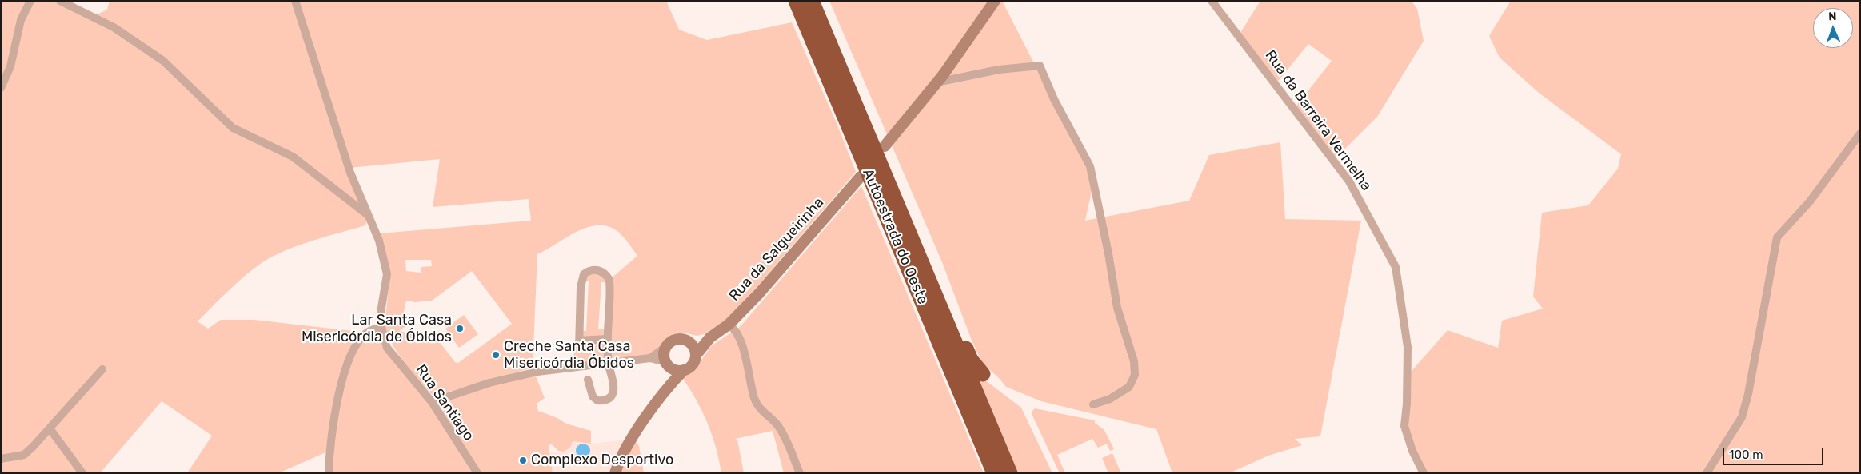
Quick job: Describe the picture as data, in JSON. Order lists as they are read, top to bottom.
{
  "streets": {
    "highway": ["Autoestrada do Oeste"],
    "street": ["Rua da Barreira Vermelha", "Rua da Salgueirinha", "Rua Santiago"]
  },
  "places": ["Lar Santa Casa Misericórdia de Óbidos", "Creche Santa Casa Misericórdia Óbidos", "Complexo Desportivo"],
  "scale_bar": "100 m",
  "north": "top"
}
